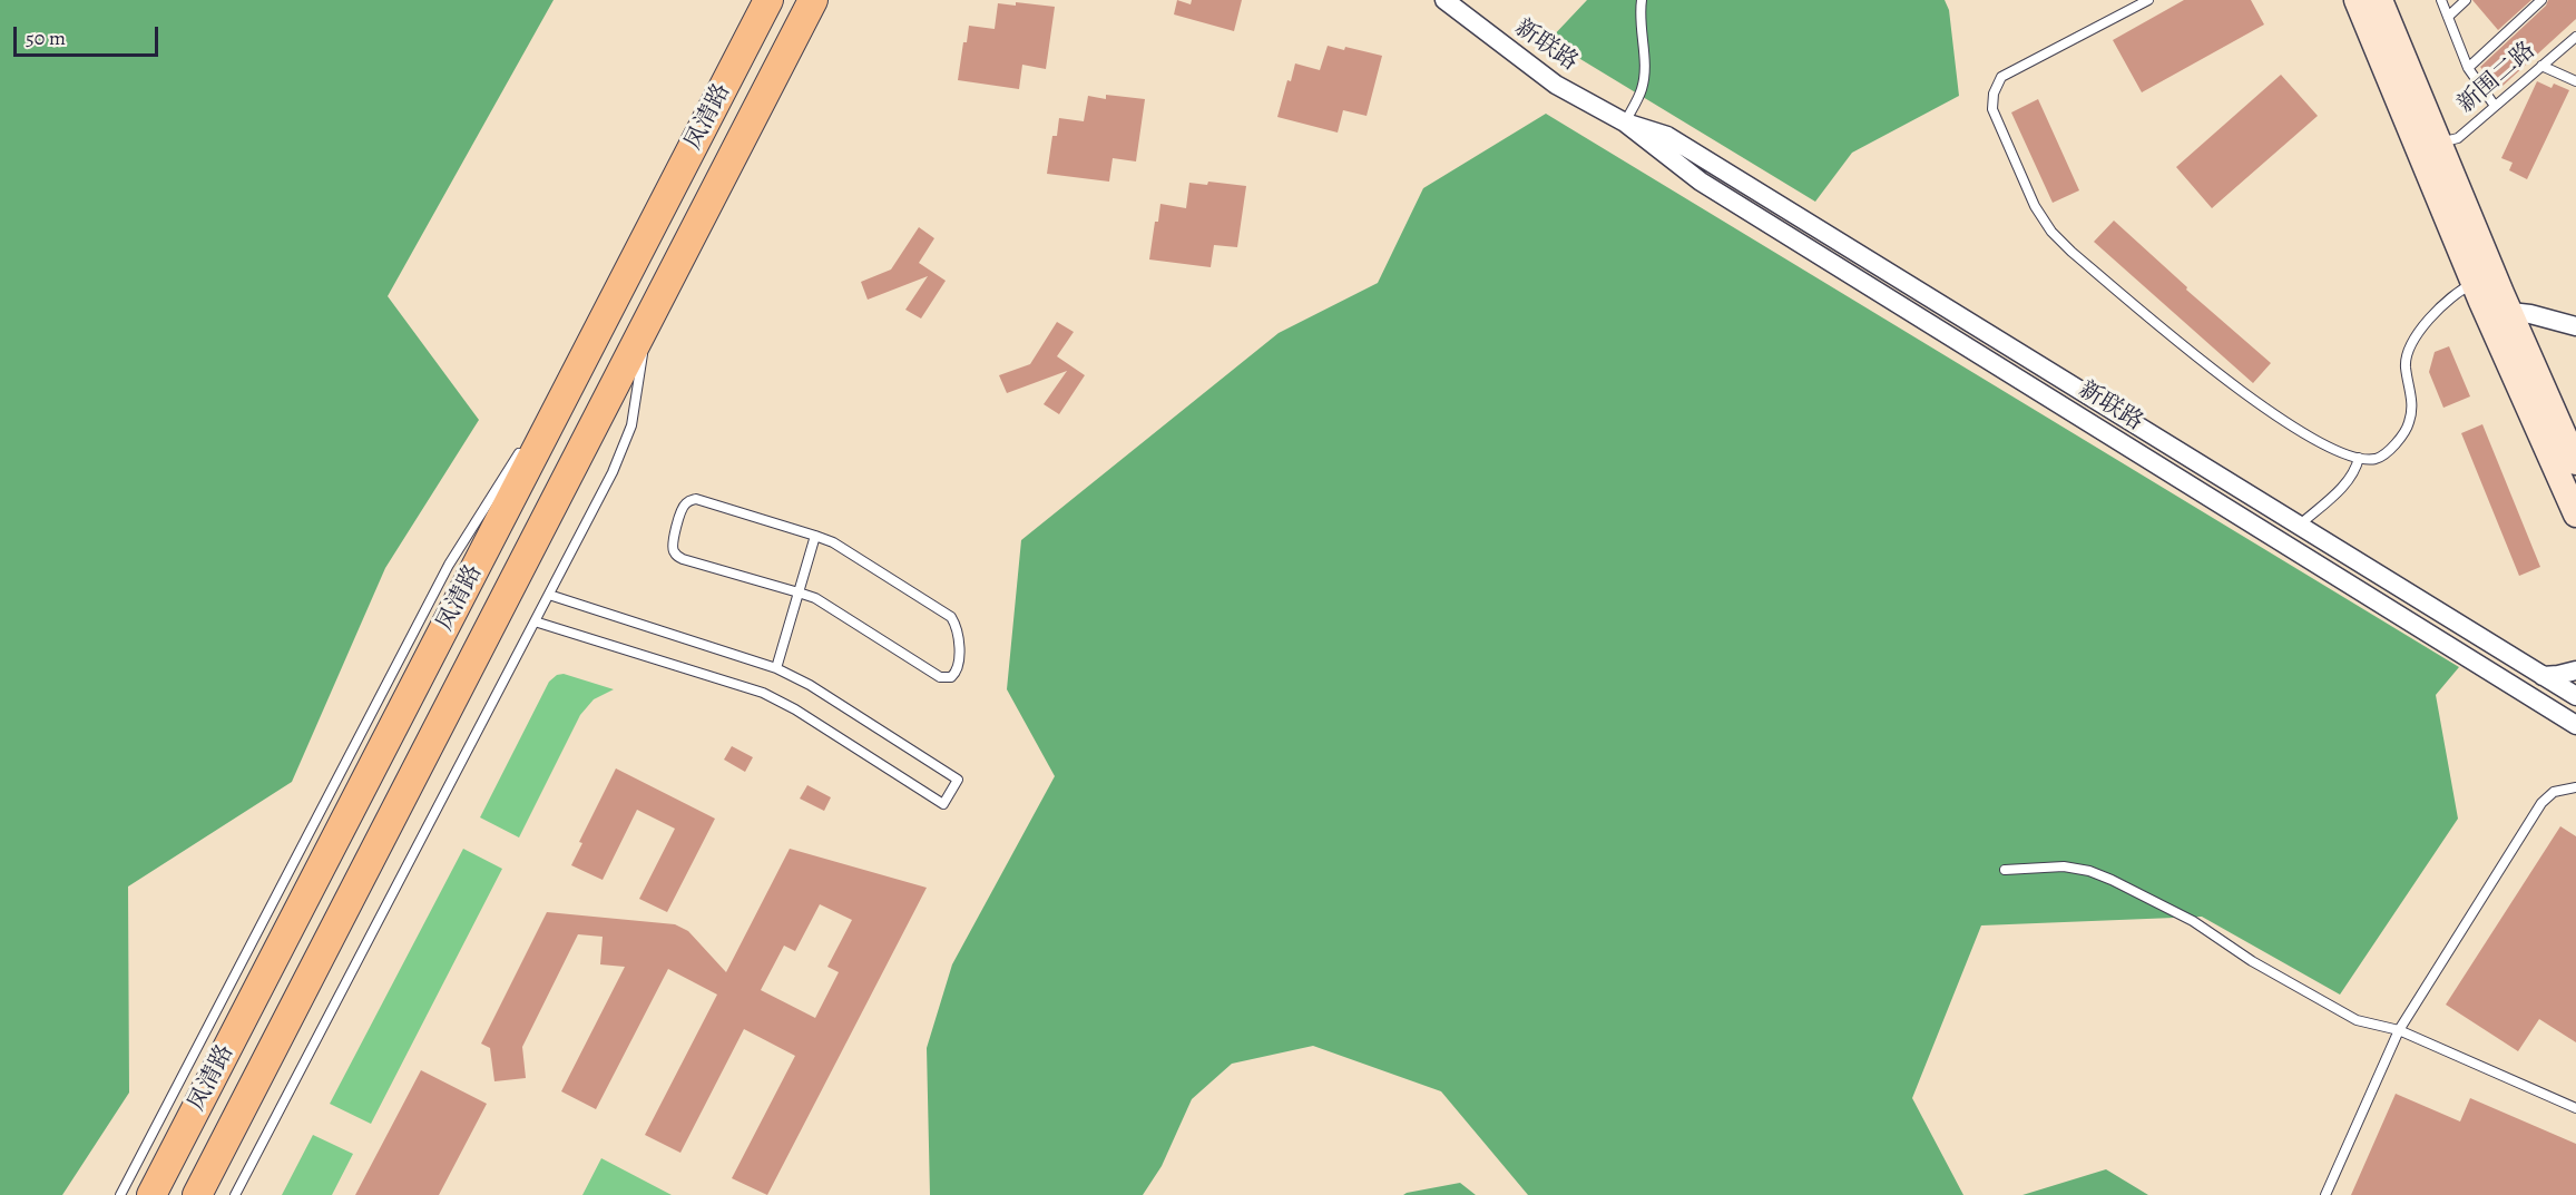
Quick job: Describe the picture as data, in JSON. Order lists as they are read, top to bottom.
{
  "streets": {
    "main road": ["凤清路"],
    "street": ["新联路"],
    "lane": ["新围二路"]
  },
  "scale_bar": "50 m"
}
